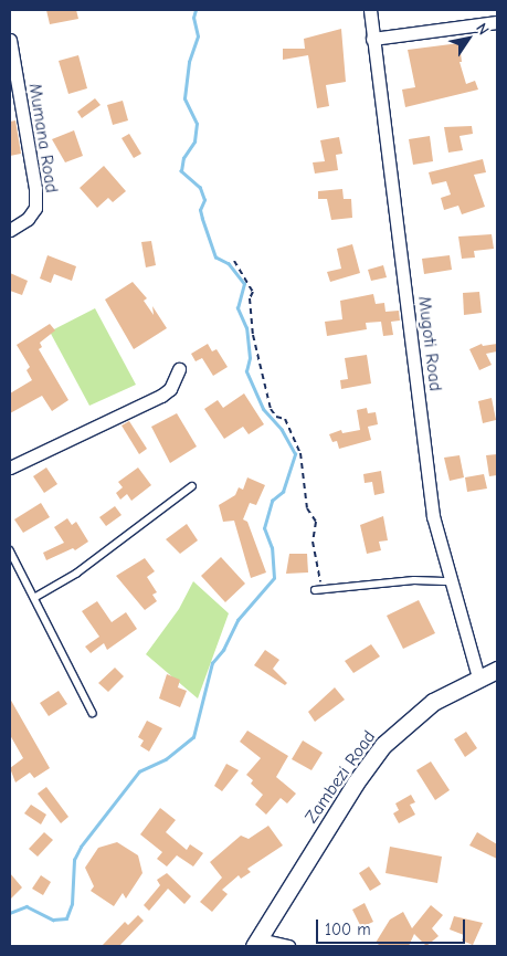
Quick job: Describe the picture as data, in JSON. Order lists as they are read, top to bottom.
{
  "streets": {
    "main road": ["Zambezi Road"],
    "street": ["Mumana Road", "Mugoti Road"]
  },
  "crossings": [
    ["Mugoti Road", "Zambezi Road"]
  ],
  "scale_bar": "100 m",
  "north": "top right"
}
